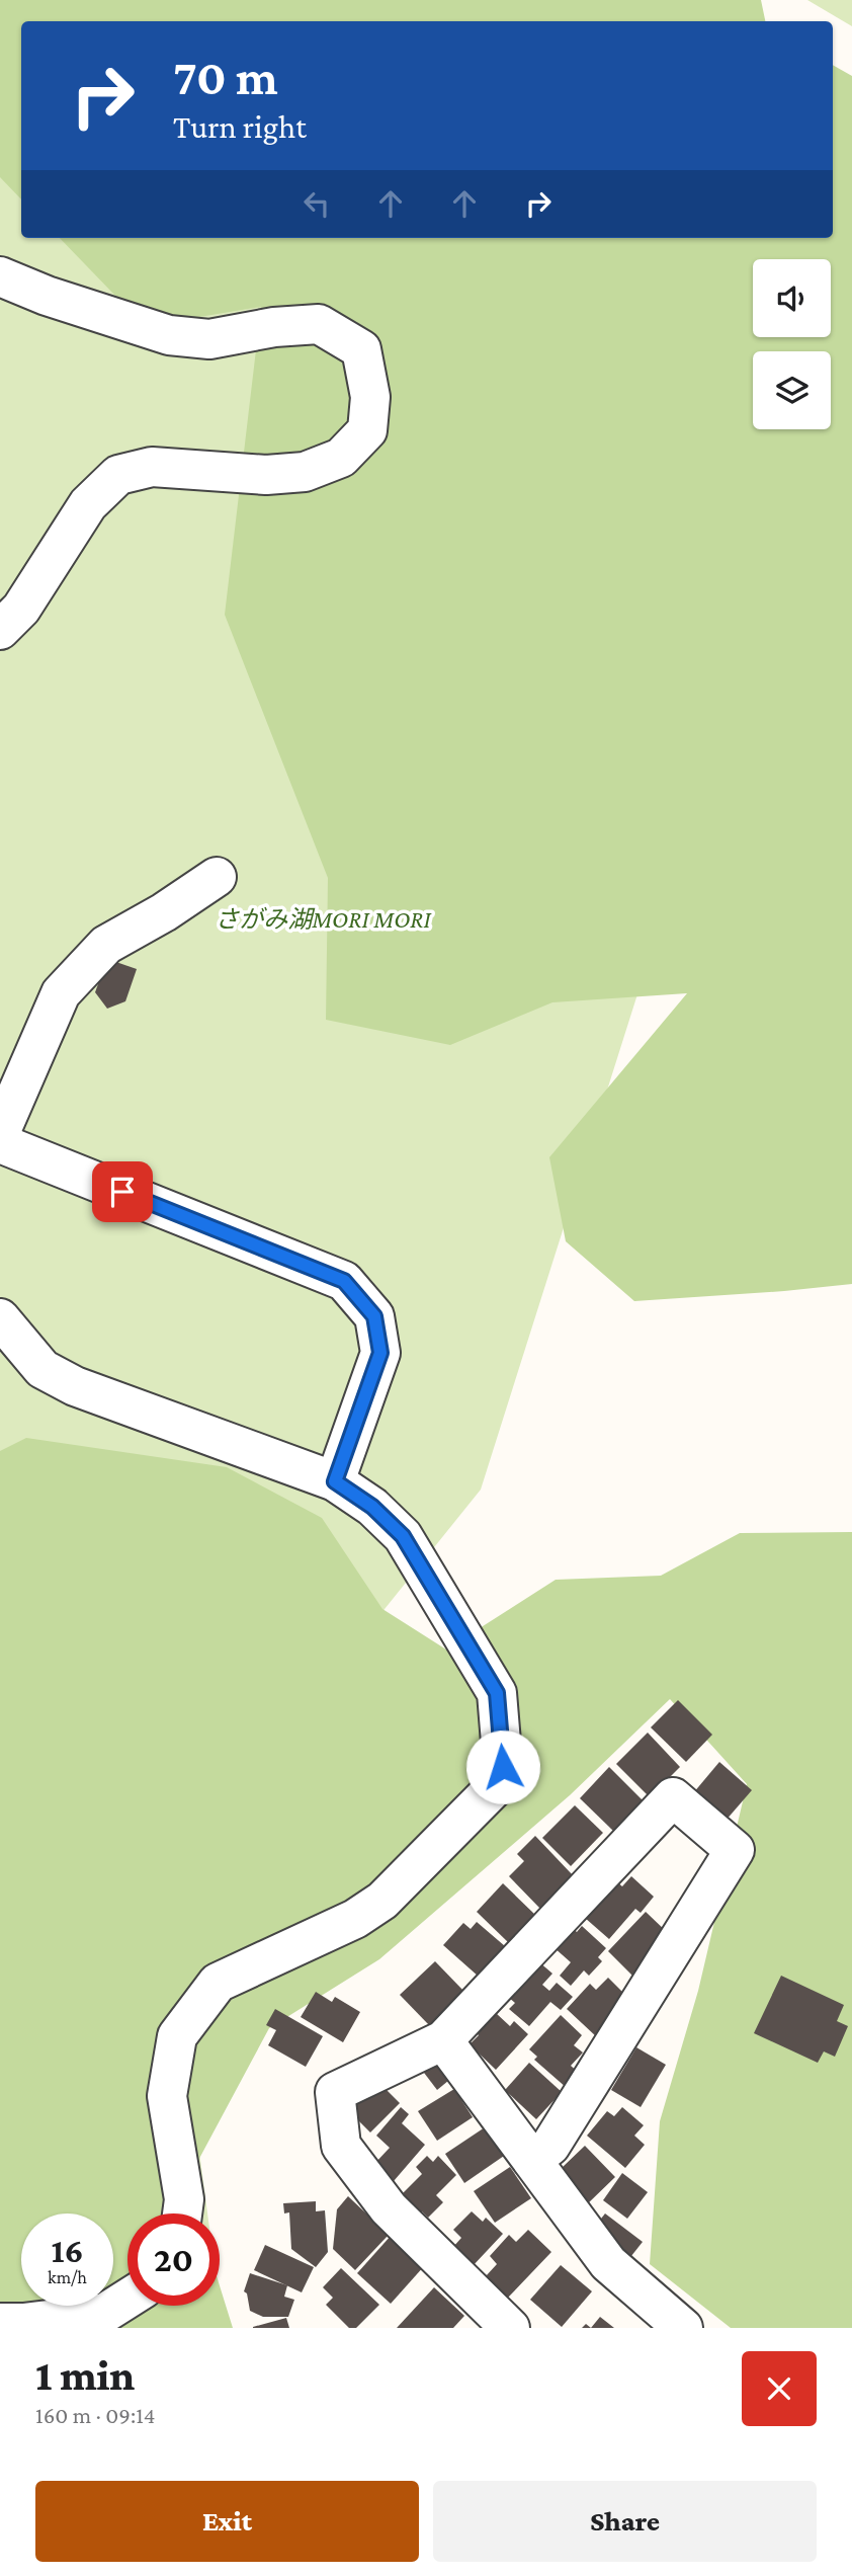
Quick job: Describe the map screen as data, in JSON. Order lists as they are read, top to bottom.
{
  "parks": ["さがみ湖MORI MORI"],
  "page": {
    "turn": ["70 m", "Turn right"],
    "speed": "16 km/h",
    "limit": "20",
    "heading": ["1 min", "160 m · 09:14"],
    "buttons": ["Exit", "Share"]
  }
}
